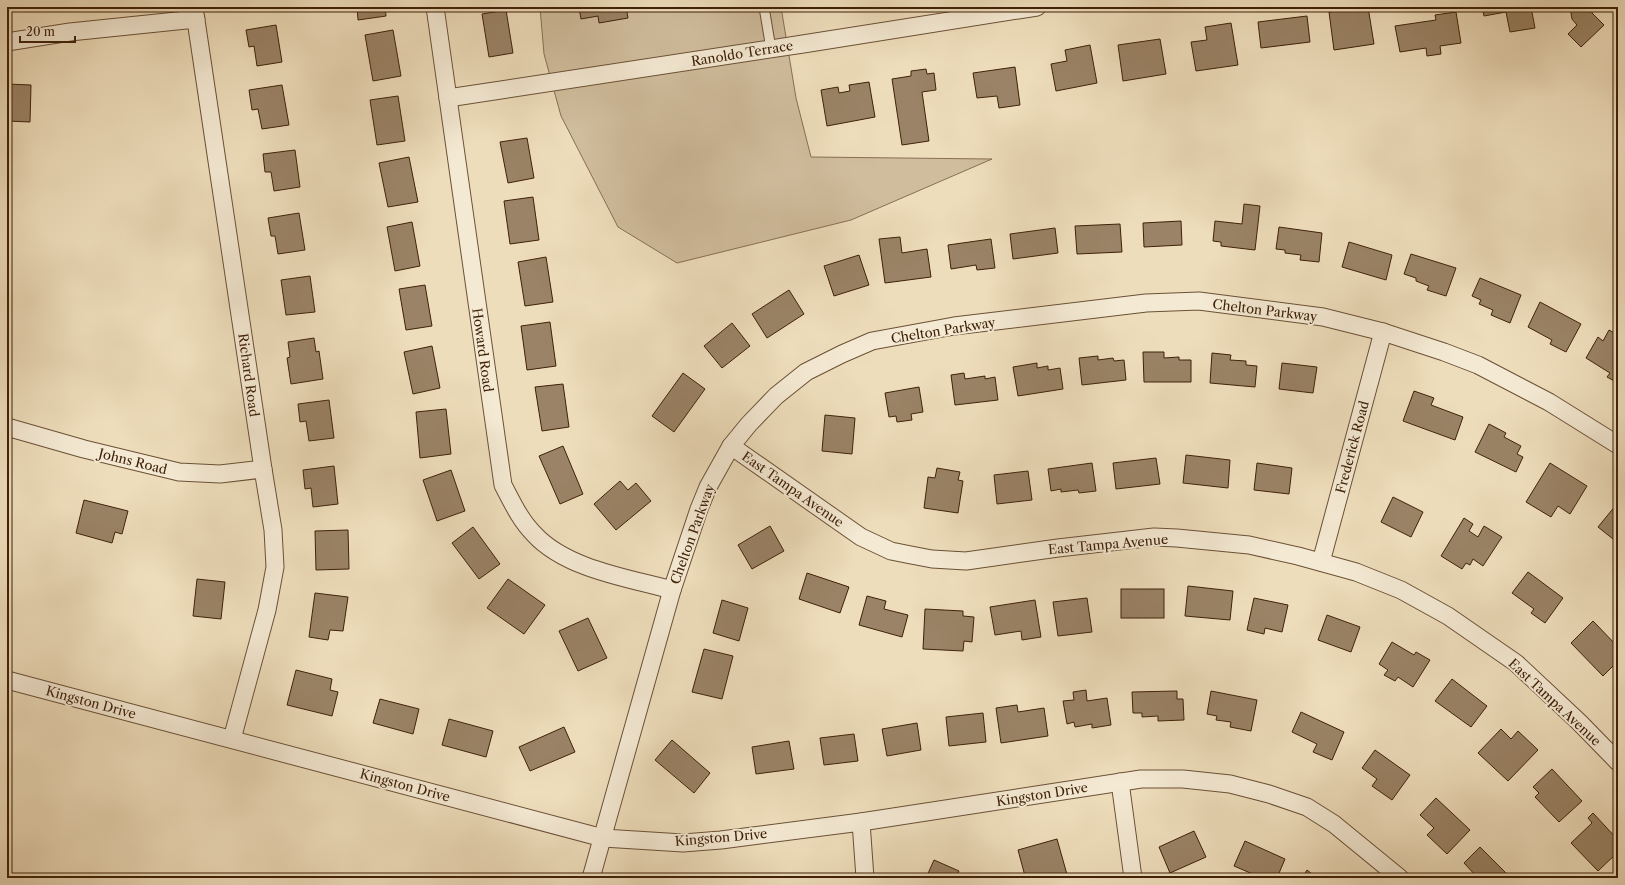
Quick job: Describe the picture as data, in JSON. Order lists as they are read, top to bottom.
{
  "streets": {
    "street": [
      "Ranoldo Terrace",
      "Chelton Parkway",
      "Howard Road",
      "Richard Road",
      "Frederick Road",
      "Johns Road",
      "East Tampa Avenue",
      "Kingston Drive"
    ]
  },
  "crossings": [
    ["Ranoldo Terrace", "Howard Road"],
    ["Chelton Parkway", "Howard Road"],
    ["Chelton Parkway", "Frederick Road"],
    ["Chelton Parkway", "East Tampa Avenue"],
    ["Chelton Parkway", "Kingston Drive"],
    ["Richard Road", "Johns Road"],
    ["Richard Road", "Kingston Drive"],
    ["Frederick Road", "East Tampa Avenue"]
  ],
  "scale_bar": "20 m"
}
